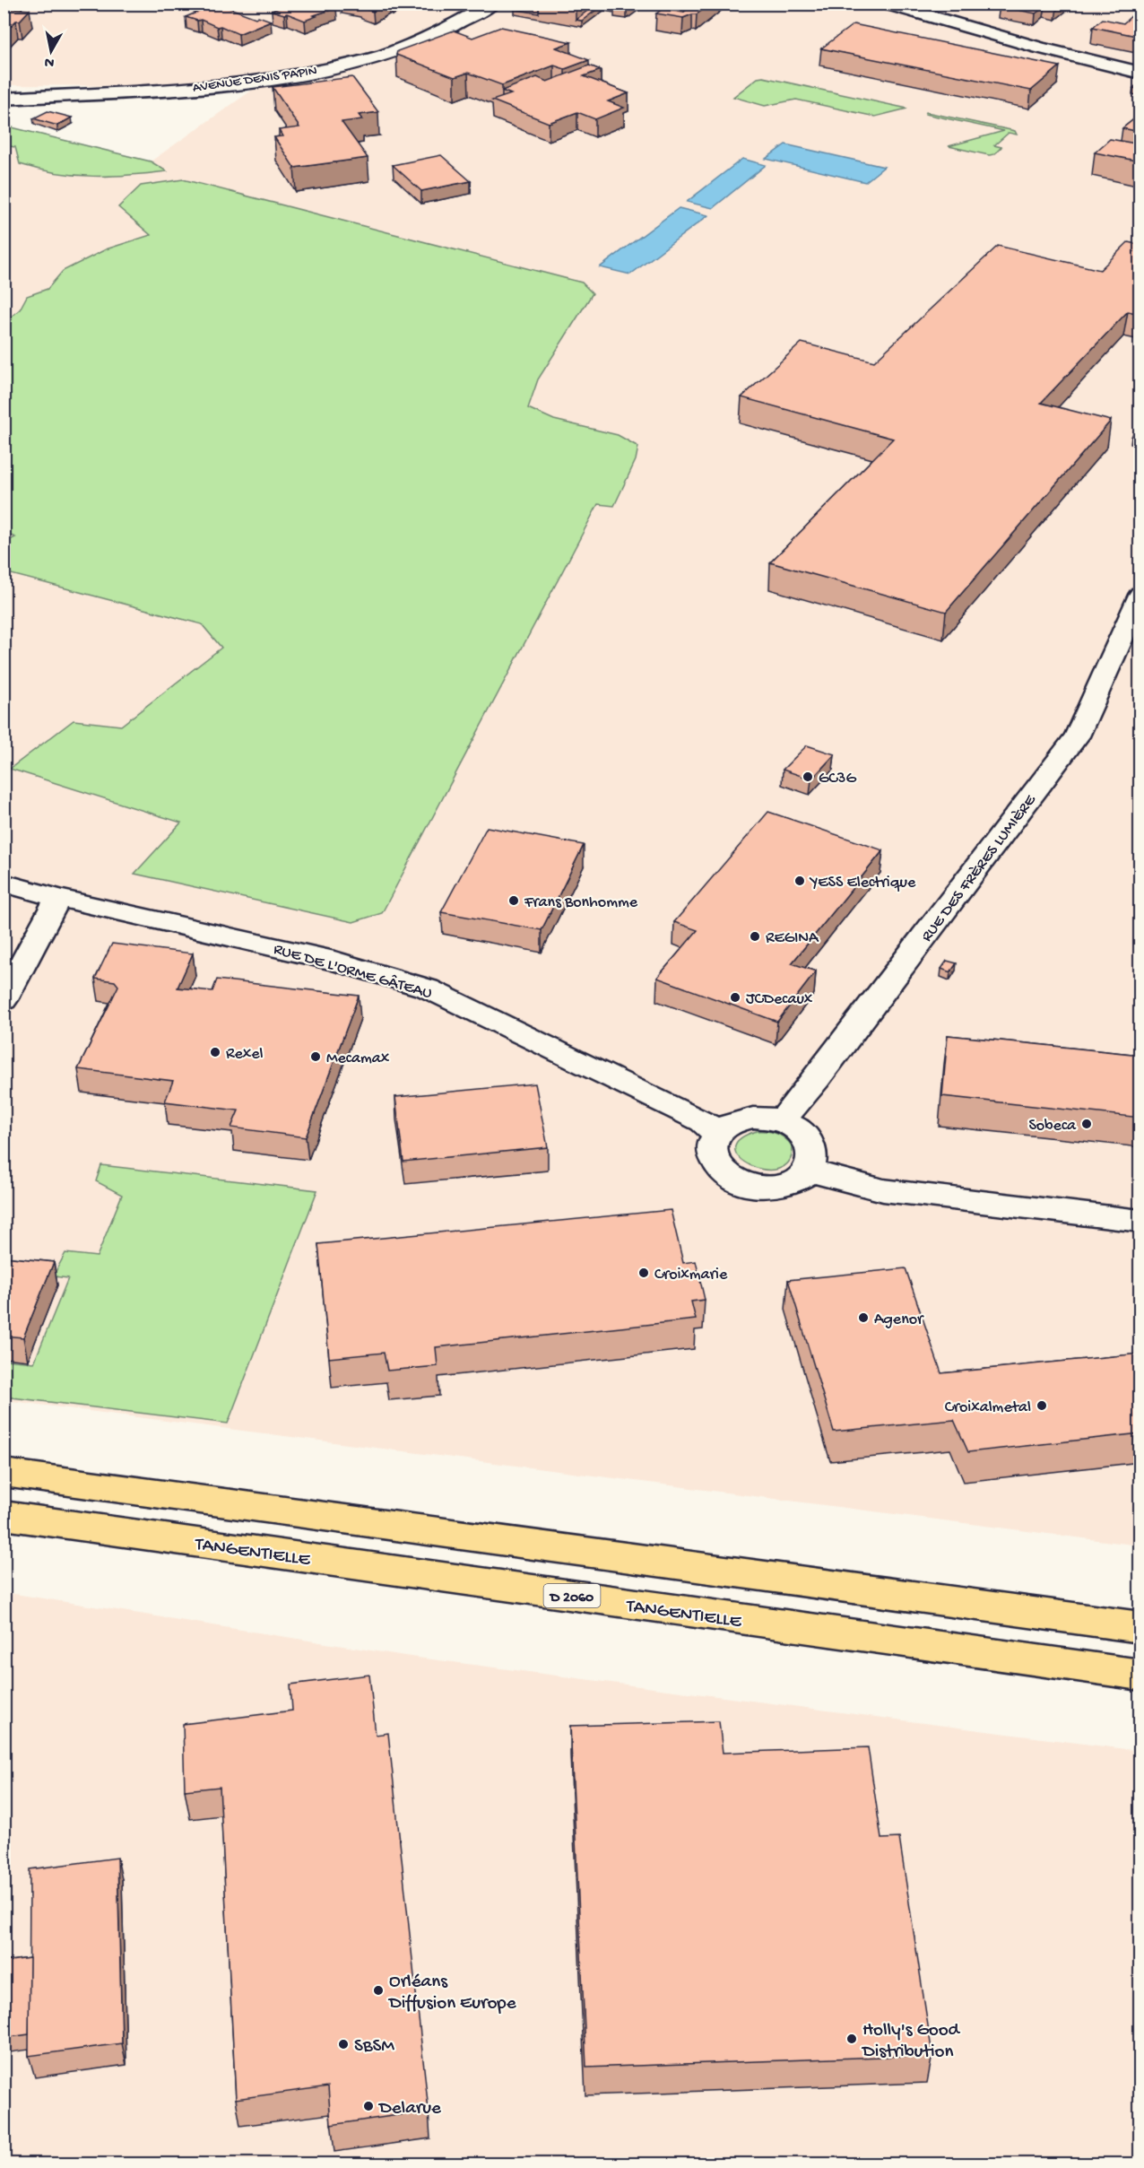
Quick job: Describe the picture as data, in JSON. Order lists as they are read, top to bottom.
{
  "streets": {
    "highway": ["TANGENTIELLE", "D 2060"],
    "street": ["AVENUE DENIS PAPIN", "RUE DES FRÈRES LUMIÈRE", "RUE DE L'ORME GÂTEAU"]
  },
  "crossings": [
    ["RUE DES FRÈRES LUMIÈRE", "RUE DE L'ORME GÂTEAU"]
  ],
  "places": [
    "GC3G",
    "YESS Electrique",
    "Frans Bonhomme",
    "REGINA",
    "JCDecaux",
    "Rexel",
    "Mecamax",
    "Sobeca",
    "Croixmarie",
    "Agenor",
    "Croixalmetal",
    "Orléans Diffusion Europe",
    "Holly's Good Distribution",
    "SBSM",
    "Delarue"
  ],
  "north": "bottom"
}
